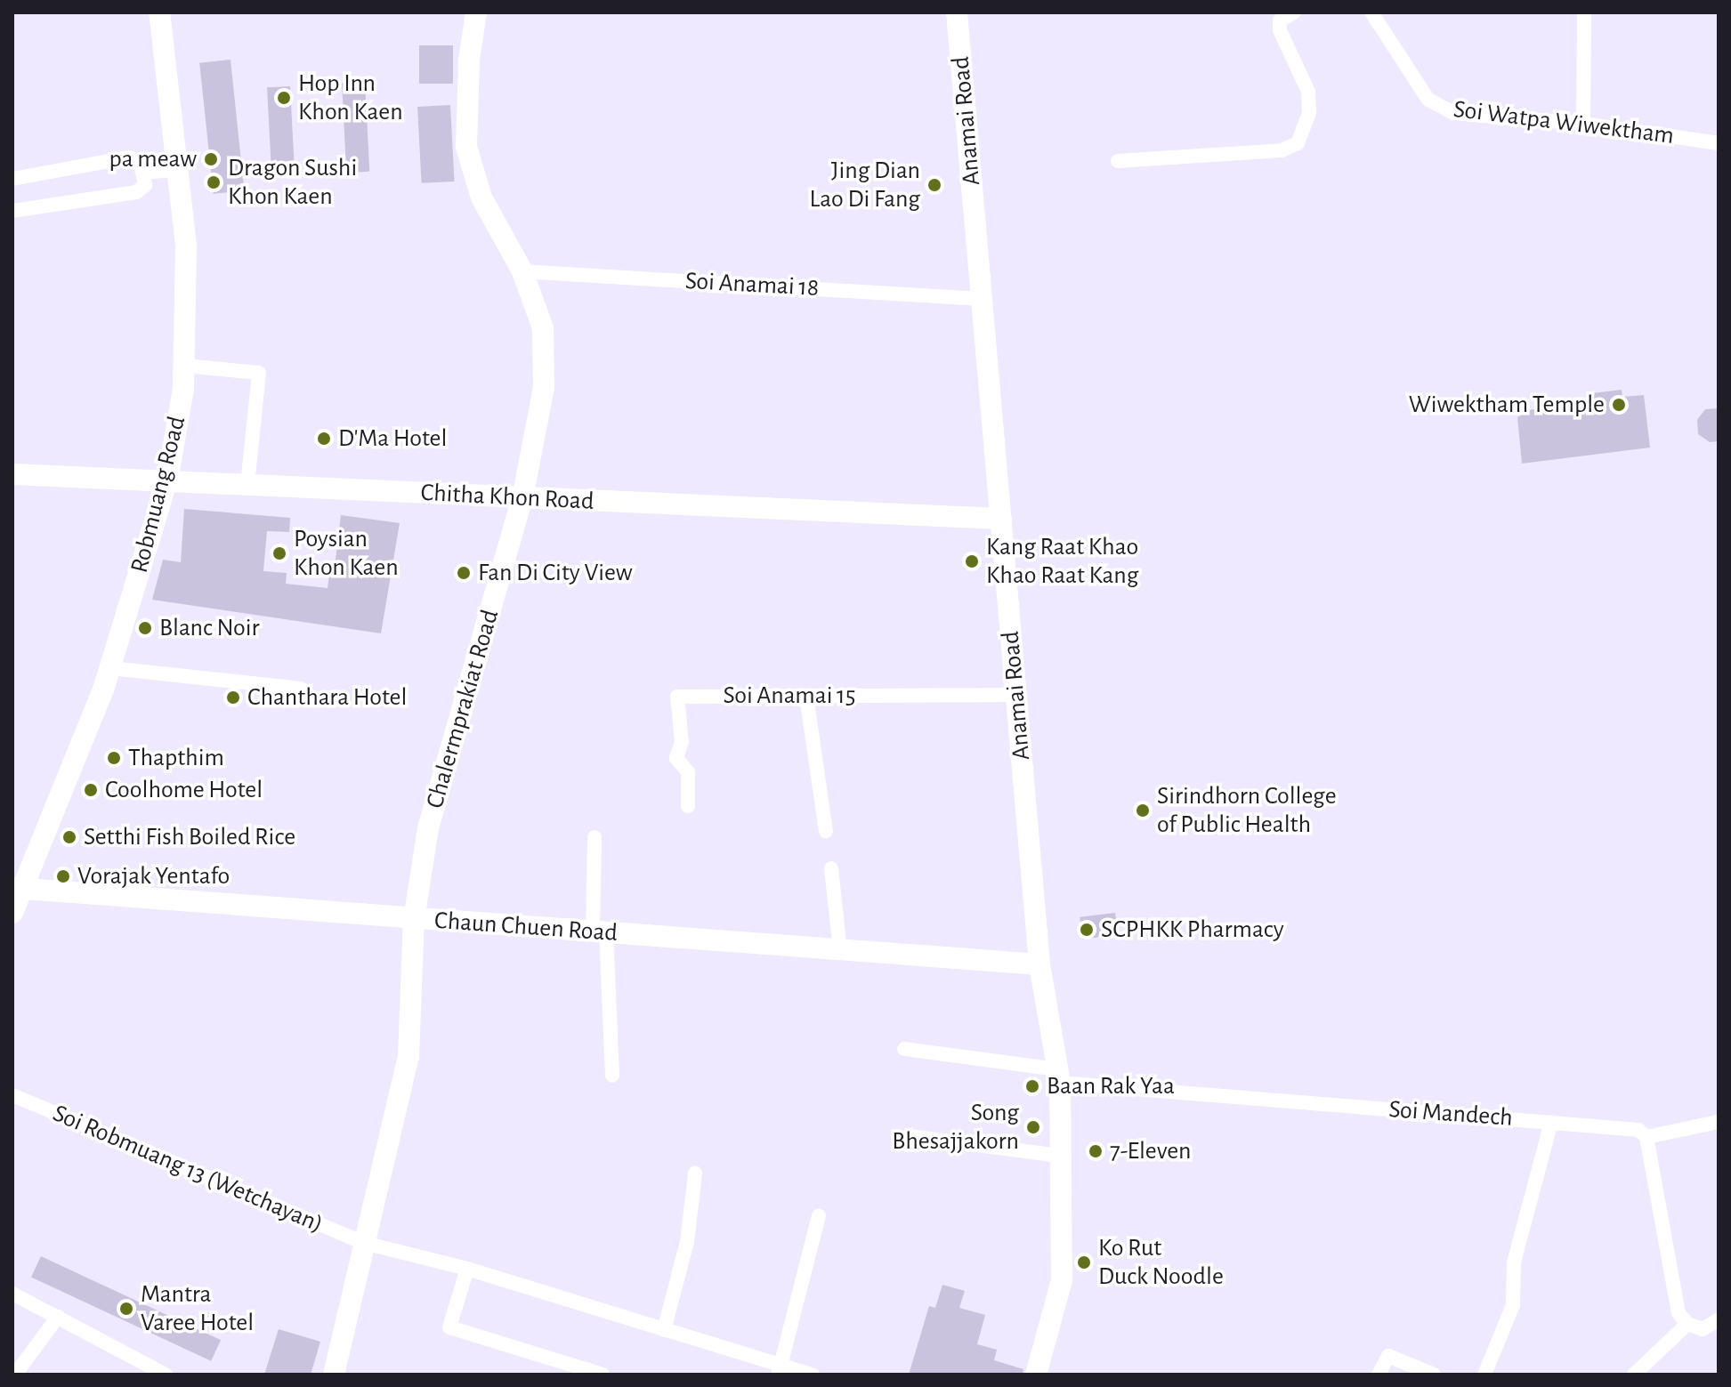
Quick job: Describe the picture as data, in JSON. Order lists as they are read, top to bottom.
{
  "streets": {
    "street": [
      "Anamai Road",
      "Soi Watpa Wiwektham",
      "Soi Anamai 18",
      "Robmuang Road",
      "Chitha Khon Road",
      "Soi Anamai 15",
      "Chalermprakiat Road",
      "Chaun Chuen Road",
      "Soi Mandech",
      "Soi Robmuang 13 (Wetchayan)"
    ]
  },
  "crossings": [
    ["Anamai Road", "Soi Anamai 18"],
    ["Anamai Road", "Chitha Khon Road"],
    ["Anamai Road", "Soi Anamai 15"],
    ["Anamai Road", "Chaun Chuen Road"],
    ["Anamai Road", "Soi Mandech"],
    ["Soi Anamai 18", "Chalermprakiat Road"],
    ["Robmuang Road", "Chitha Khon Road"],
    ["Robmuang Road", "Chaun Chuen Road"],
    ["Chitha Khon Road", "Chalermprakiat Road"],
    ["Chalermprakiat Road", "Chaun Chuen Road"],
    ["Chalermprakiat Road", "Soi Robmuang 13 (Wetchayan)"]
  ],
  "places": [
    "Hop Inn Khon Kaen",
    "pa meaw",
    "Dragon Sushi Khon Kaen",
    "Jing Dian Lao Di Fang",
    "Wiwektham Temple",
    "D'Ma Hotel",
    "Poysian Khon Kaen",
    "Kang Raat Khao Khao Raat Kang",
    "Fan Di City View",
    "Blanc Noir",
    "Chanthara Hotel",
    "Thapthim",
    "Coolhome Hotel",
    "Sirindhorn College of Public Health",
    "Setthi Fish Boiled Rice",
    "Vorajak Yentafo",
    "SCPHKK Pharmacy",
    "Baan Rak Yaa",
    "Song Bhesajjakorn",
    "7-Eleven",
    "Ko Rut Duck Noodle",
    "Mantra Varee Hotel"
  ]
}
